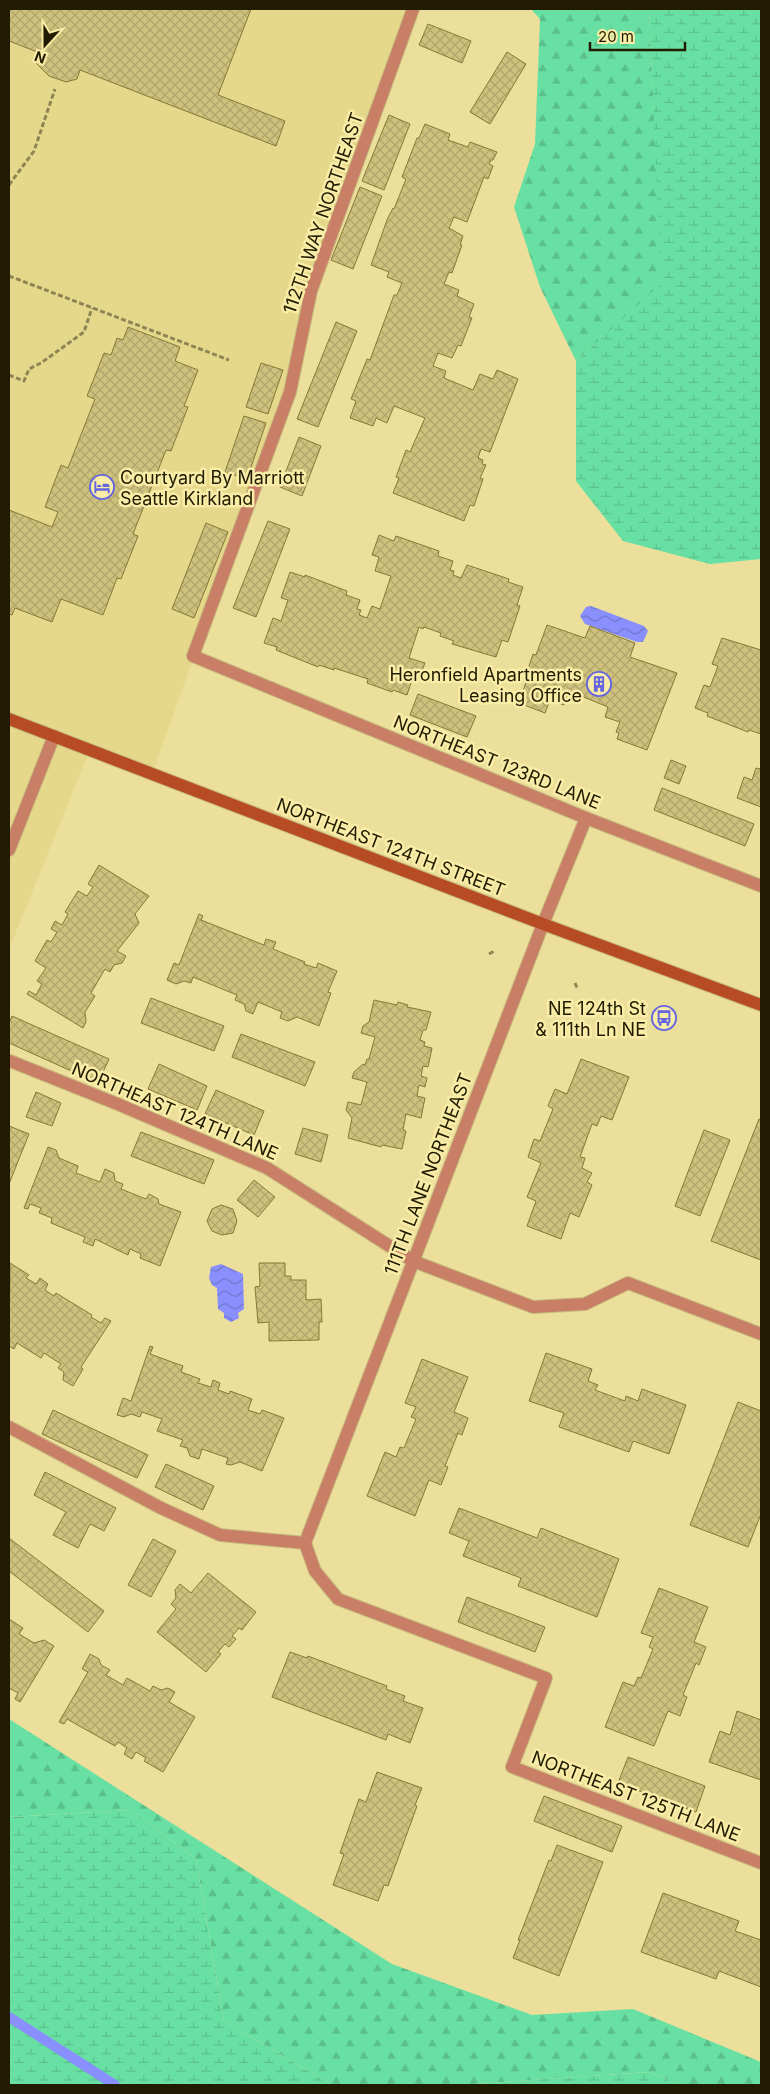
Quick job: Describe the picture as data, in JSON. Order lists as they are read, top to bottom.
{
  "streets": {
    "main road": ["NORTHEAST 124TH STREET"],
    "street": [
      "112TH WAY NORTHEAST",
      "NORTHEAST 123RD LANE",
      "NORTHEAST 124TH LANE",
      "111TH LANE NORTHEAST",
      "NORTHEAST 125TH LANE"
    ]
  },
  "crossings": [
    ["112TH WAY NORTHEAST", "NORTHEAST 123RD LANE"],
    ["NORTHEAST 123RD LANE", "111TH LANE NORTHEAST"],
    ["NORTHEAST 124TH STREET", "111TH LANE NORTHEAST"],
    ["NORTHEAST 124TH LANE", "111TH LANE NORTHEAST"],
    ["111TH LANE NORTHEAST", "NORTHEAST 125TH LANE"]
  ],
  "places": {
    "hotel": ["Courtyard By Marriott Seattle Kirkland"],
    "building": ["Heronfield Apartments Leasing Office"],
    "bus stop": ["NE 124th St & 111th Ln NE"]
  },
  "scale_bar": "20 m",
  "north": "bottom"
}
